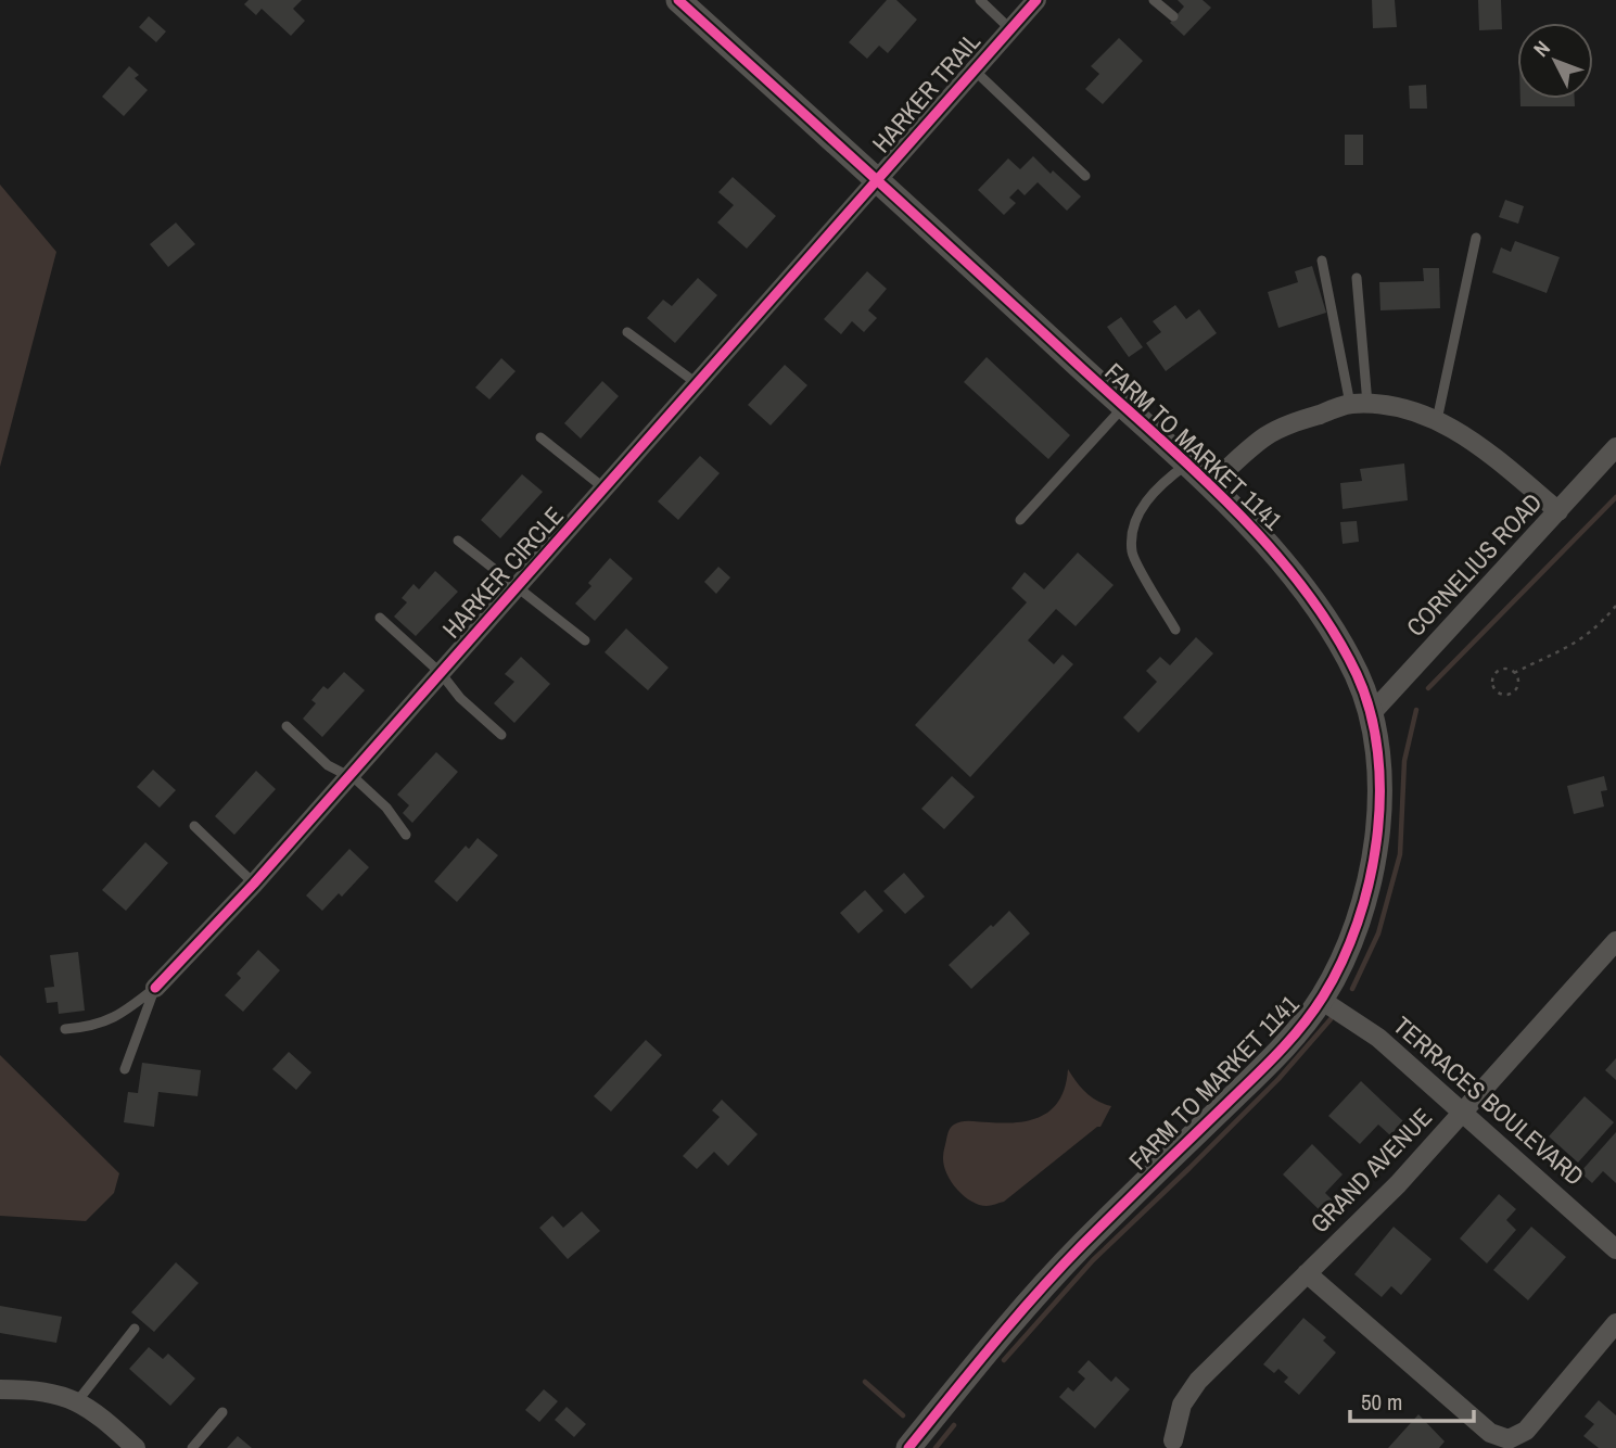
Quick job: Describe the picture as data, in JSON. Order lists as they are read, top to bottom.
{
  "streets": {
    "street": [
      "HARKER TRAIL",
      "FARM TO MARKET 1141",
      "CORNELIUS ROAD",
      "HARKER CIRCLE",
      "TERRACES BOULEVARD",
      "GRAND AVENUE"
    ]
  },
  "crossings": [
    ["HARKER TRAIL", "FARM TO MARKET 1141"],
    ["HARKER TRAIL", "HARKER CIRCLE"],
    ["FARM TO MARKET 1141", "CORNELIUS ROAD"],
    ["FARM TO MARKET 1141", "HARKER CIRCLE"],
    ["FARM TO MARKET 1141", "TERRACES BOULEVARD"],
    ["TERRACES BOULEVARD", "GRAND AVENUE"]
  ],
  "scale_bar": "50 m",
  "north": "top left"
}
